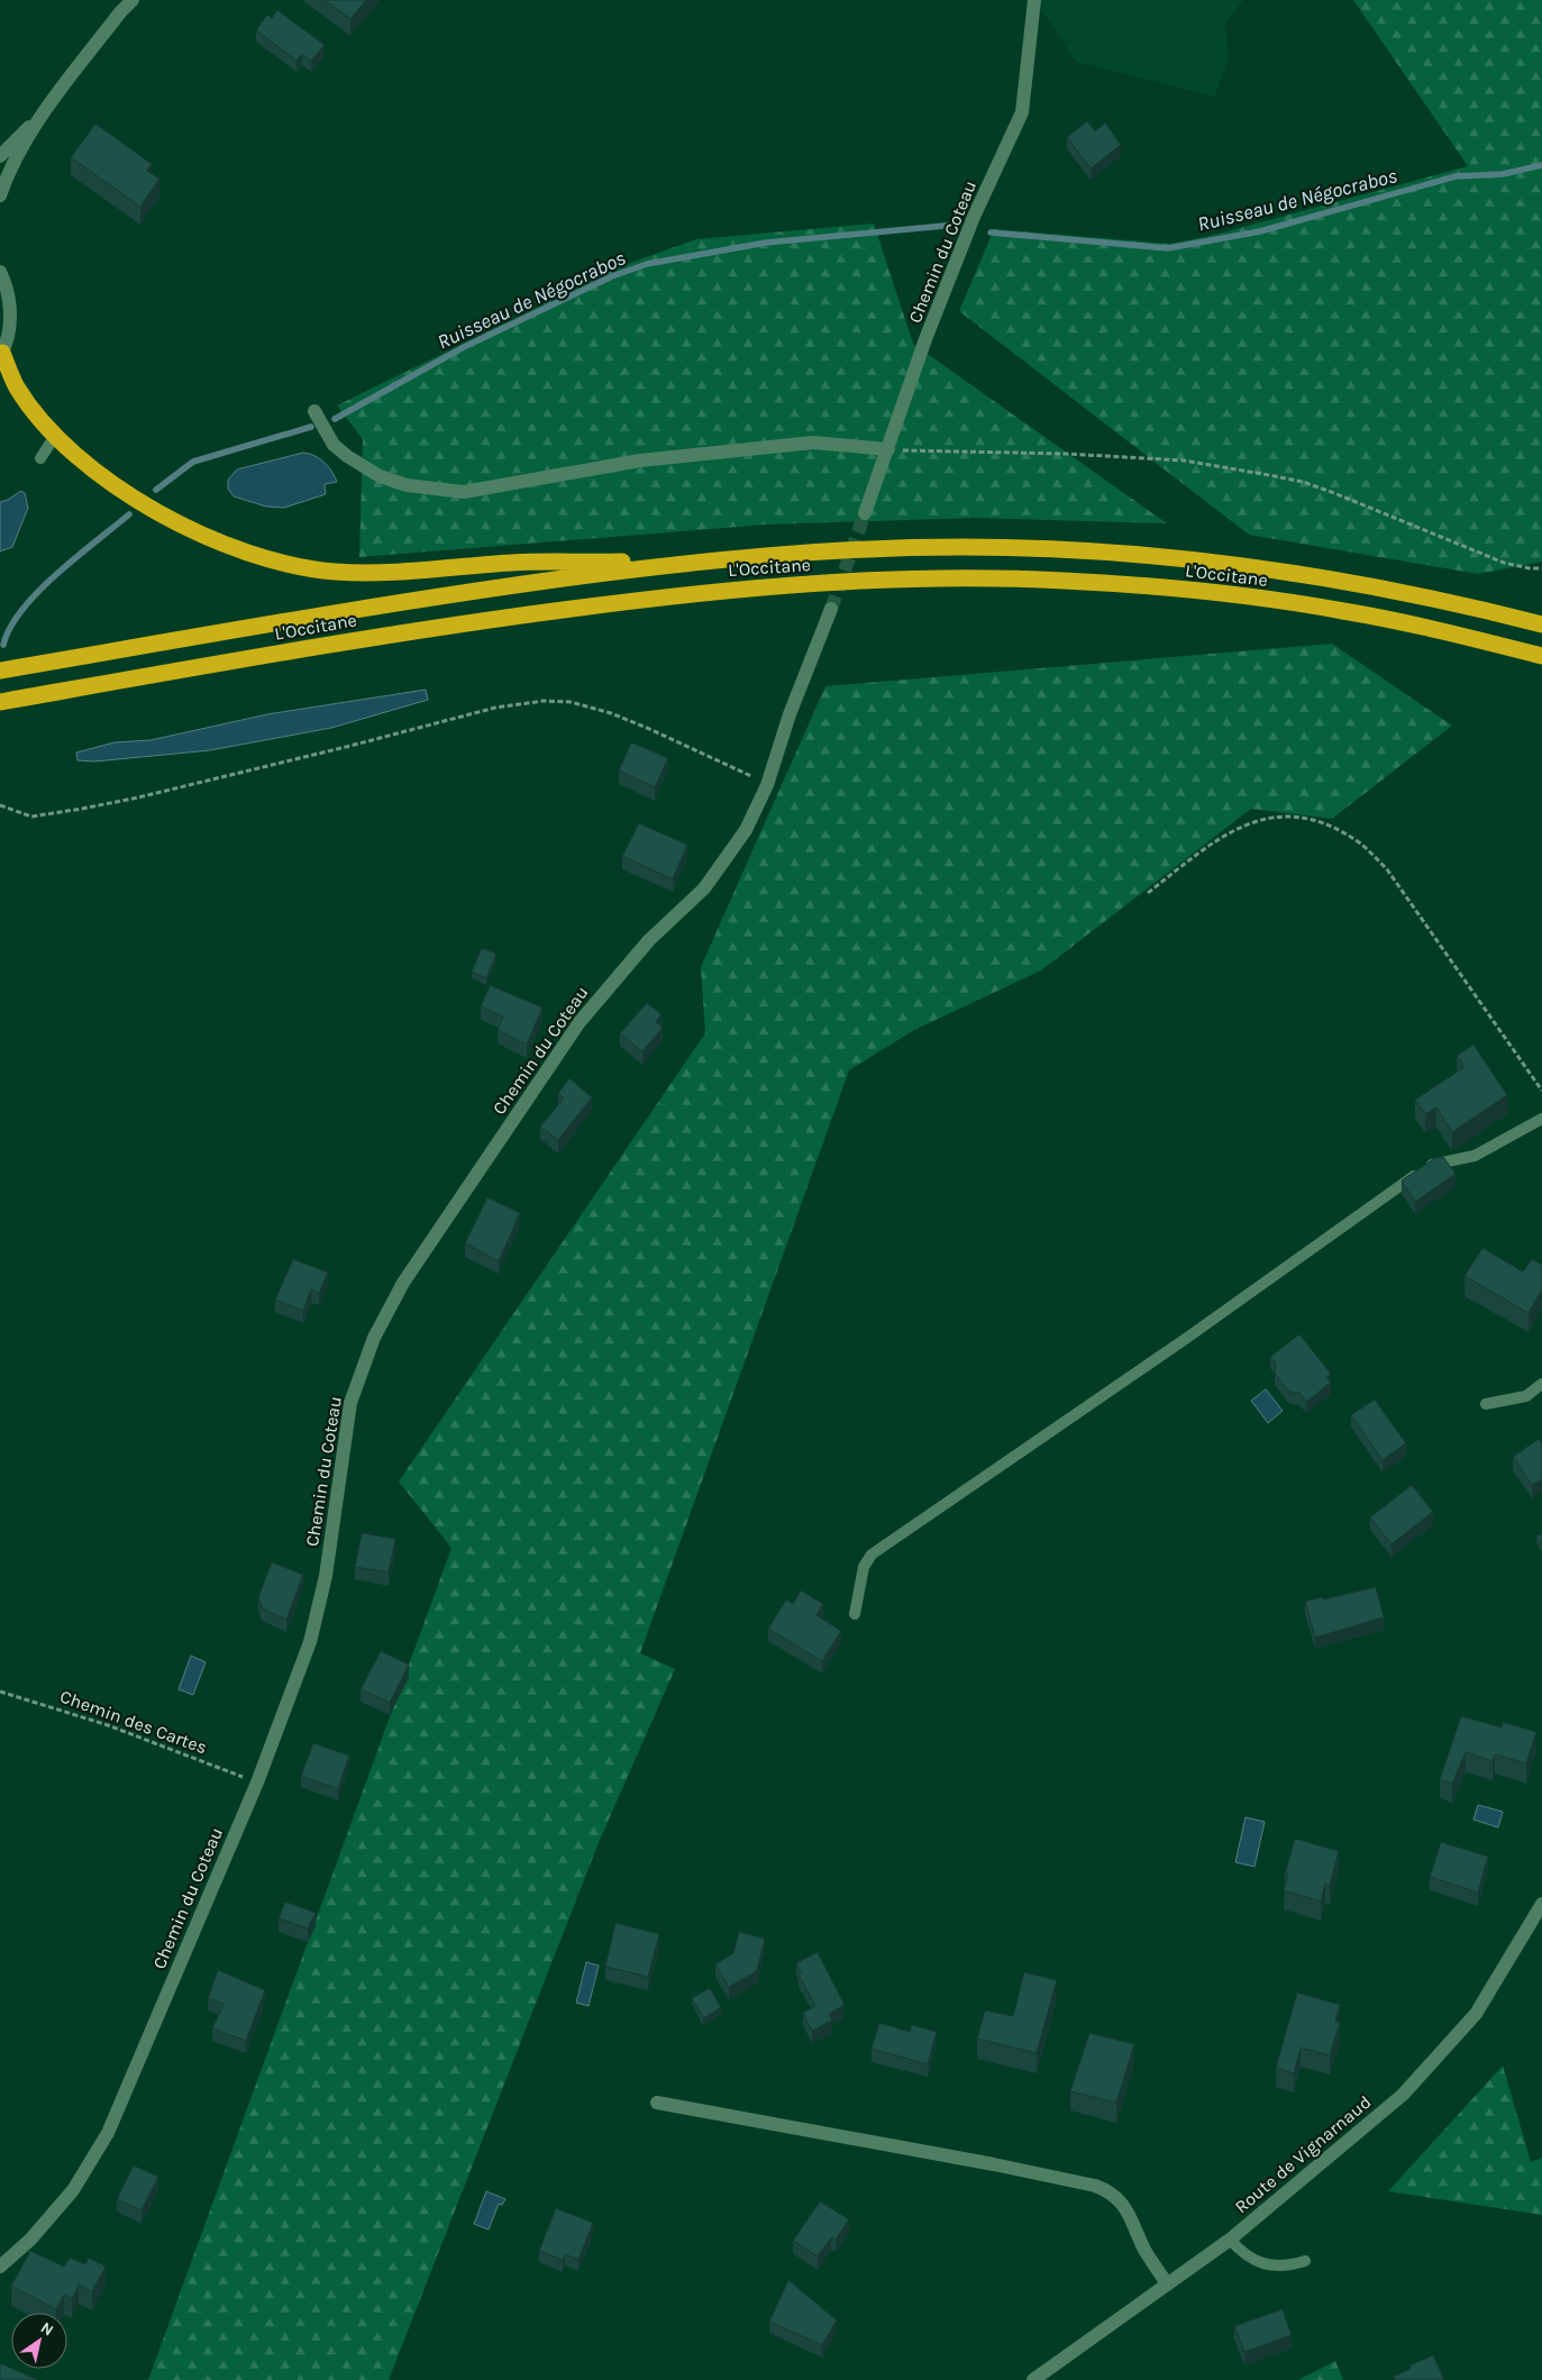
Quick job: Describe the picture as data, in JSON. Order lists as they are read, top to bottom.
{
  "streets": {
    "highway": ["L'Occitane"],
    "street": ["Chemin du Coteau", "Route de Vignarnaud"],
    "path": ["Chemin des Cartes"]
  },
  "crossings": [
    ["Chemin du Coteau", "Chemin des Cartes"]
  ],
  "water": ["Ruisseau de Négocrabos"],
  "north": "top right"
}
